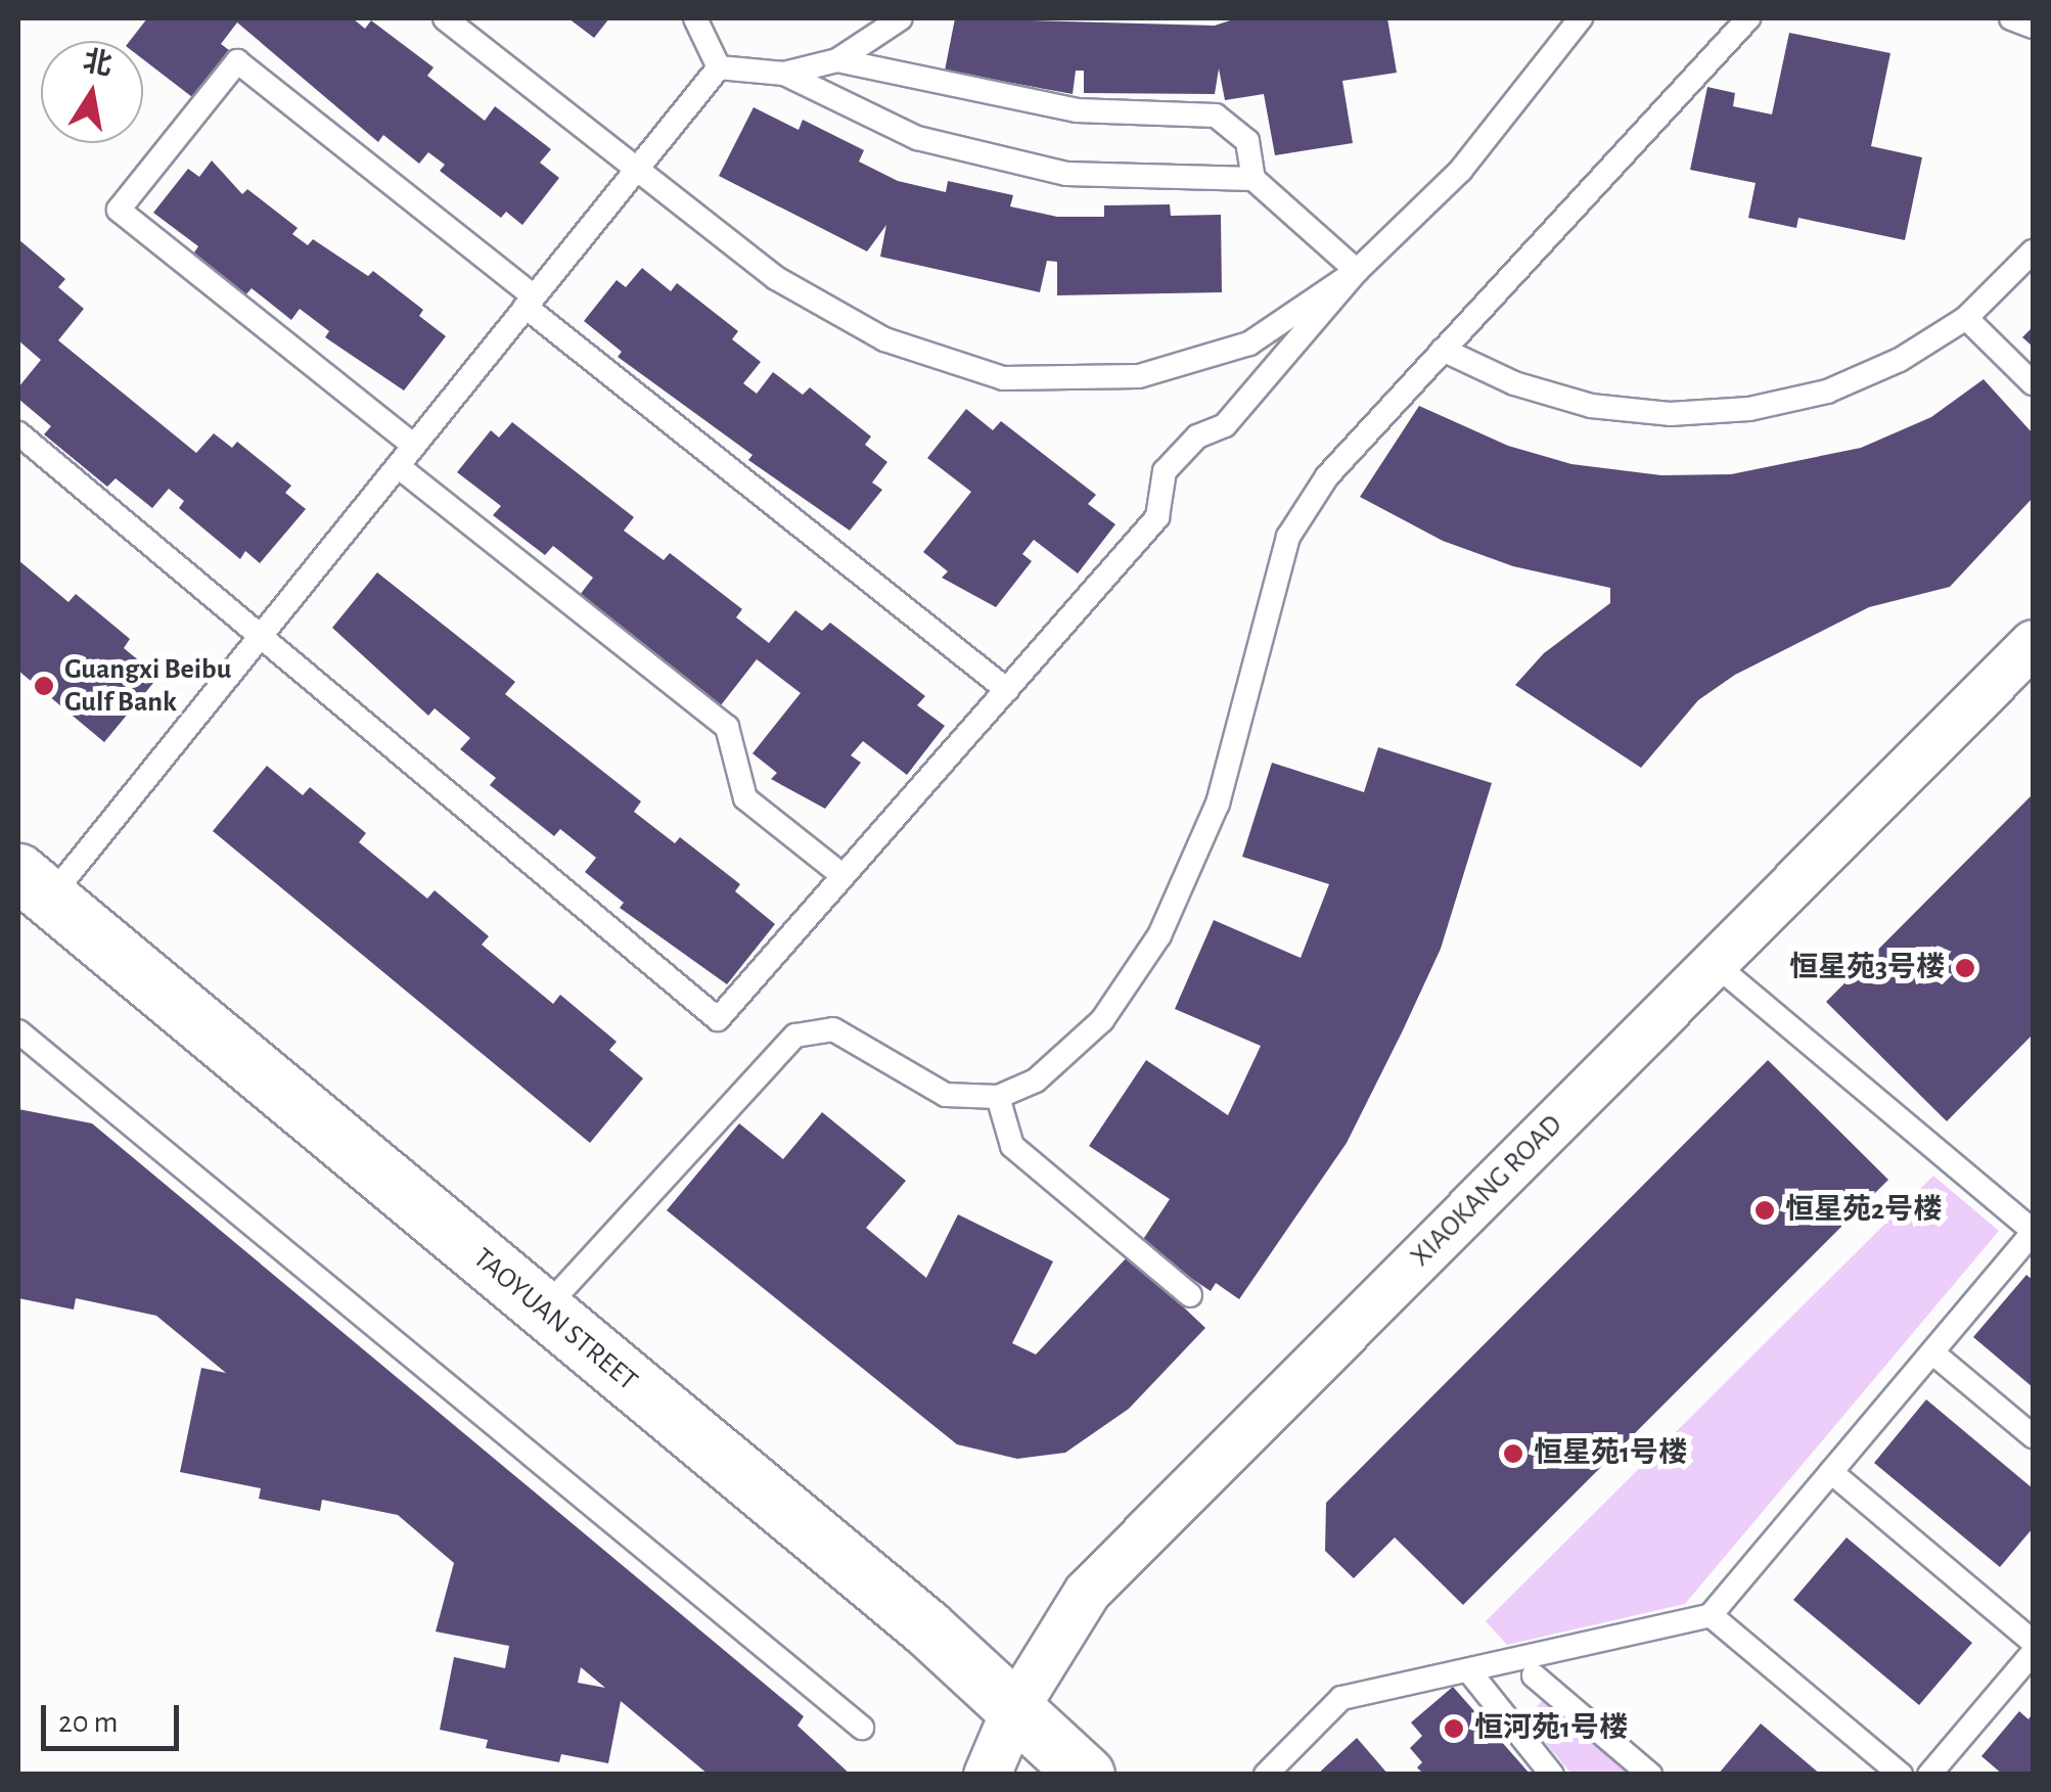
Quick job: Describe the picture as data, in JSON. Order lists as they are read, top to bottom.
{
  "streets": {
    "main road": ["TAOYUAN STREET"],
    "street": ["XIAOKANG ROAD"]
  },
  "crossings": [
    ["XIAOKANG ROAD", "TAOYUAN STREET"]
  ],
  "places": [
    "Guangxi Beibu Gulf Bank",
    "恒星苑3号楼",
    "恒星苑2号楼",
    "恒星苑1号楼",
    "恒河苑1号楼"
  ],
  "scale_bar": "20 m",
  "north": "top"
}
